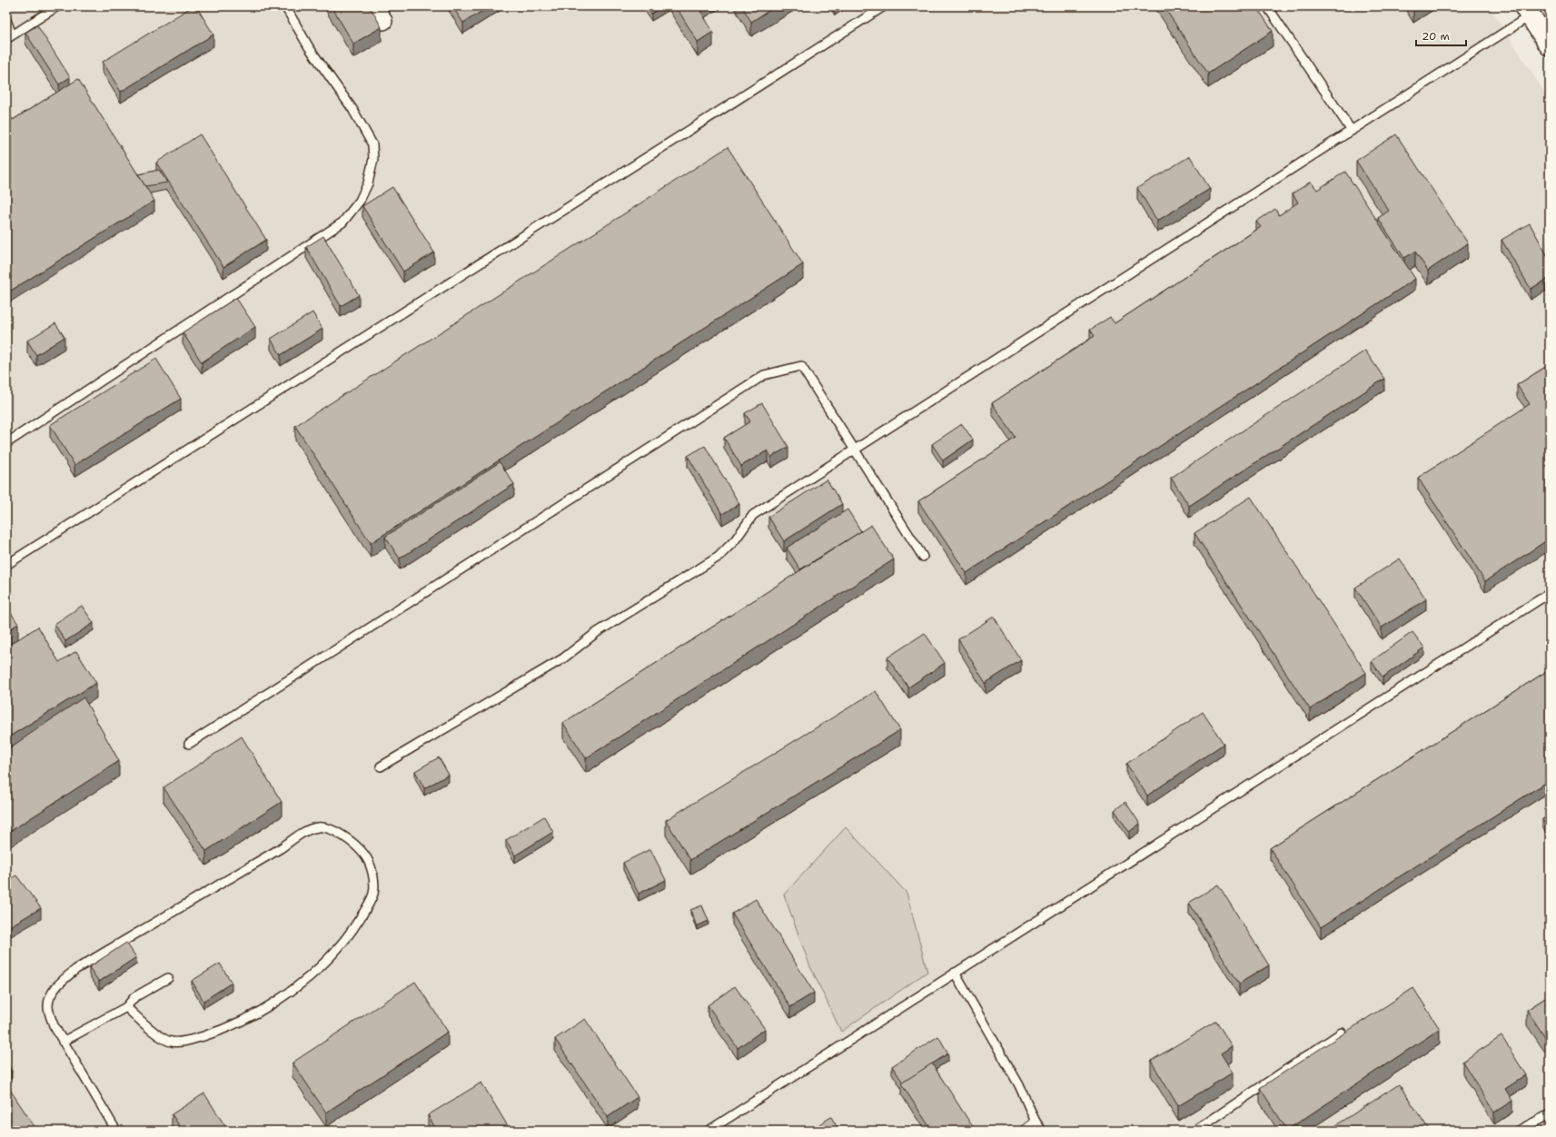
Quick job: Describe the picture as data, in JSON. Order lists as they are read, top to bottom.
{
  "scale_bar": "20 m"
}
